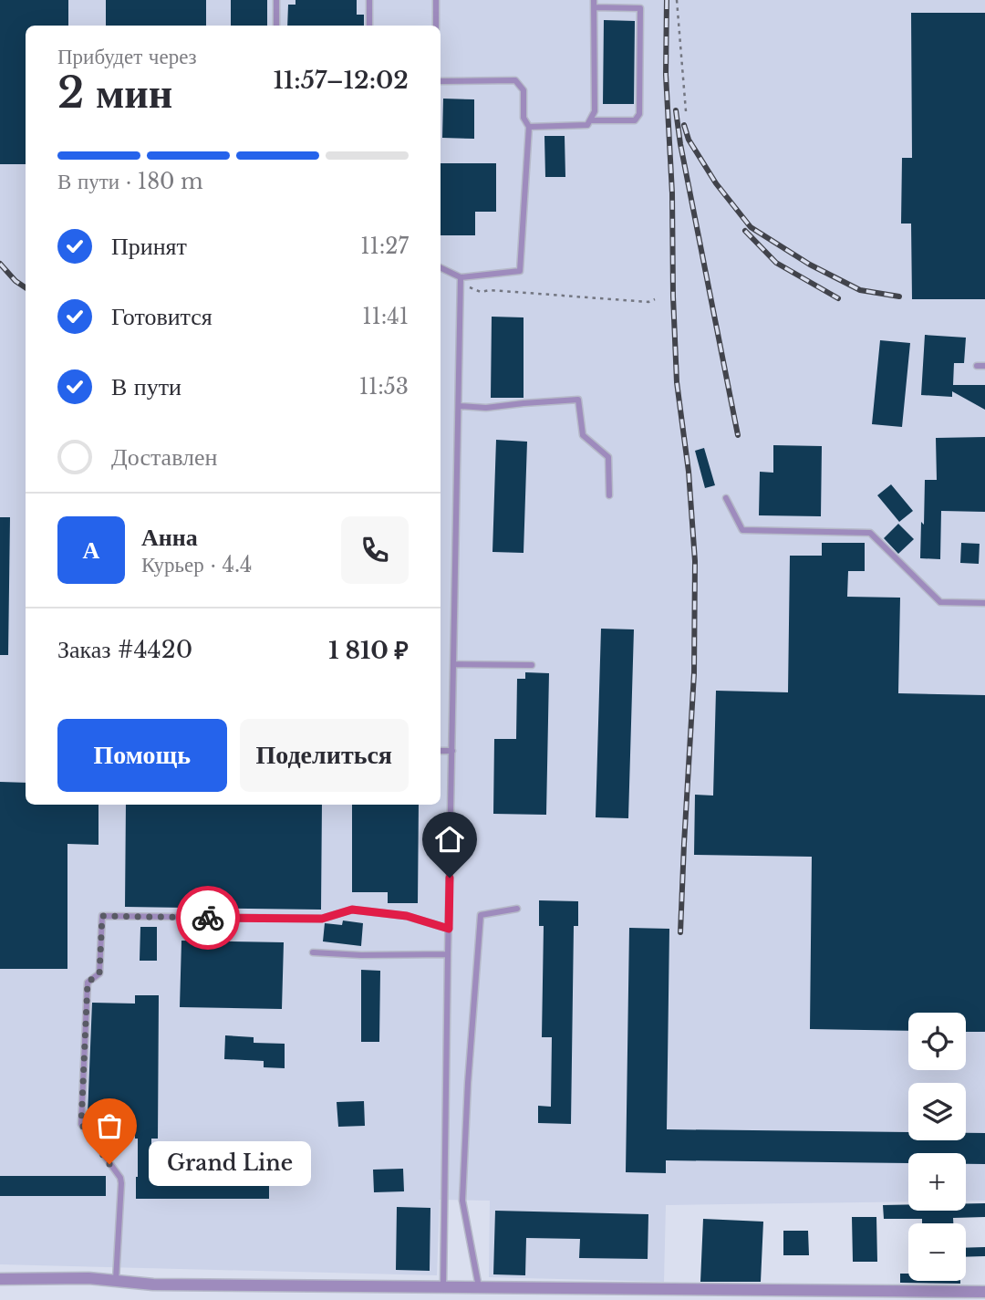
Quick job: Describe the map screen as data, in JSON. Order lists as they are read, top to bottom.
{
  "places": ["Grand Line"],
  "page": {
    "heading": ["2 мин", "Прибудет через", "11:57–12:02"],
    "panel": [
      "Анна",
      "Курьер · 4.4",
      "Заказ #4420",
      "1 810 ₽"
    ],
    "bar": "В пути · 180 m",
    "list": [
      ["Принят", "11:27"],
      ["Готовится", "11:41"],
      ["В пути", "11:53"],
      "Доставлен"
    ],
    "round": "А",
    "buttons": ["Помощь", "Поделиться"],
    "map_buttons": ["+", "−"],
    "bubble": "Grand Line"
  }
}
